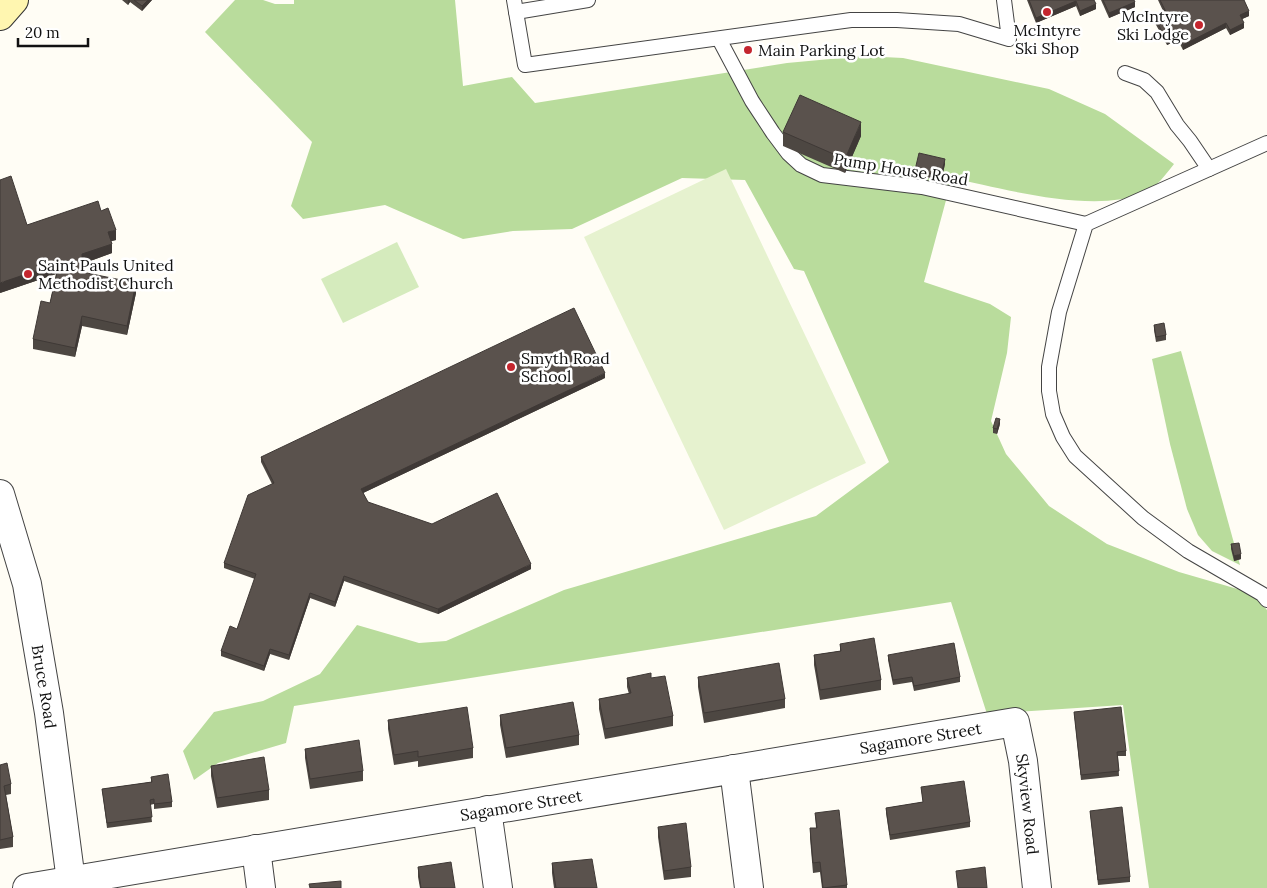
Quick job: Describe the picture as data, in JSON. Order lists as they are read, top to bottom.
{
  "streets": {
    "street": ["Bruce Road", "Sagamore Street", "Skyview Road"],
    "lane": ["Pump House Road"]
  },
  "crossings": [
    ["Bruce Road", "Sagamore Street"],
    ["Sagamore Street", "Skyview Road"]
  ],
  "places": [
    "McIntyre Ski Shop",
    "McIntyre Ski Lodge",
    "Main Parking Lot",
    "Saint Pauls United Methodist Church",
    "Smyth Road School"
  ],
  "scale_bar": "20 m"
}
